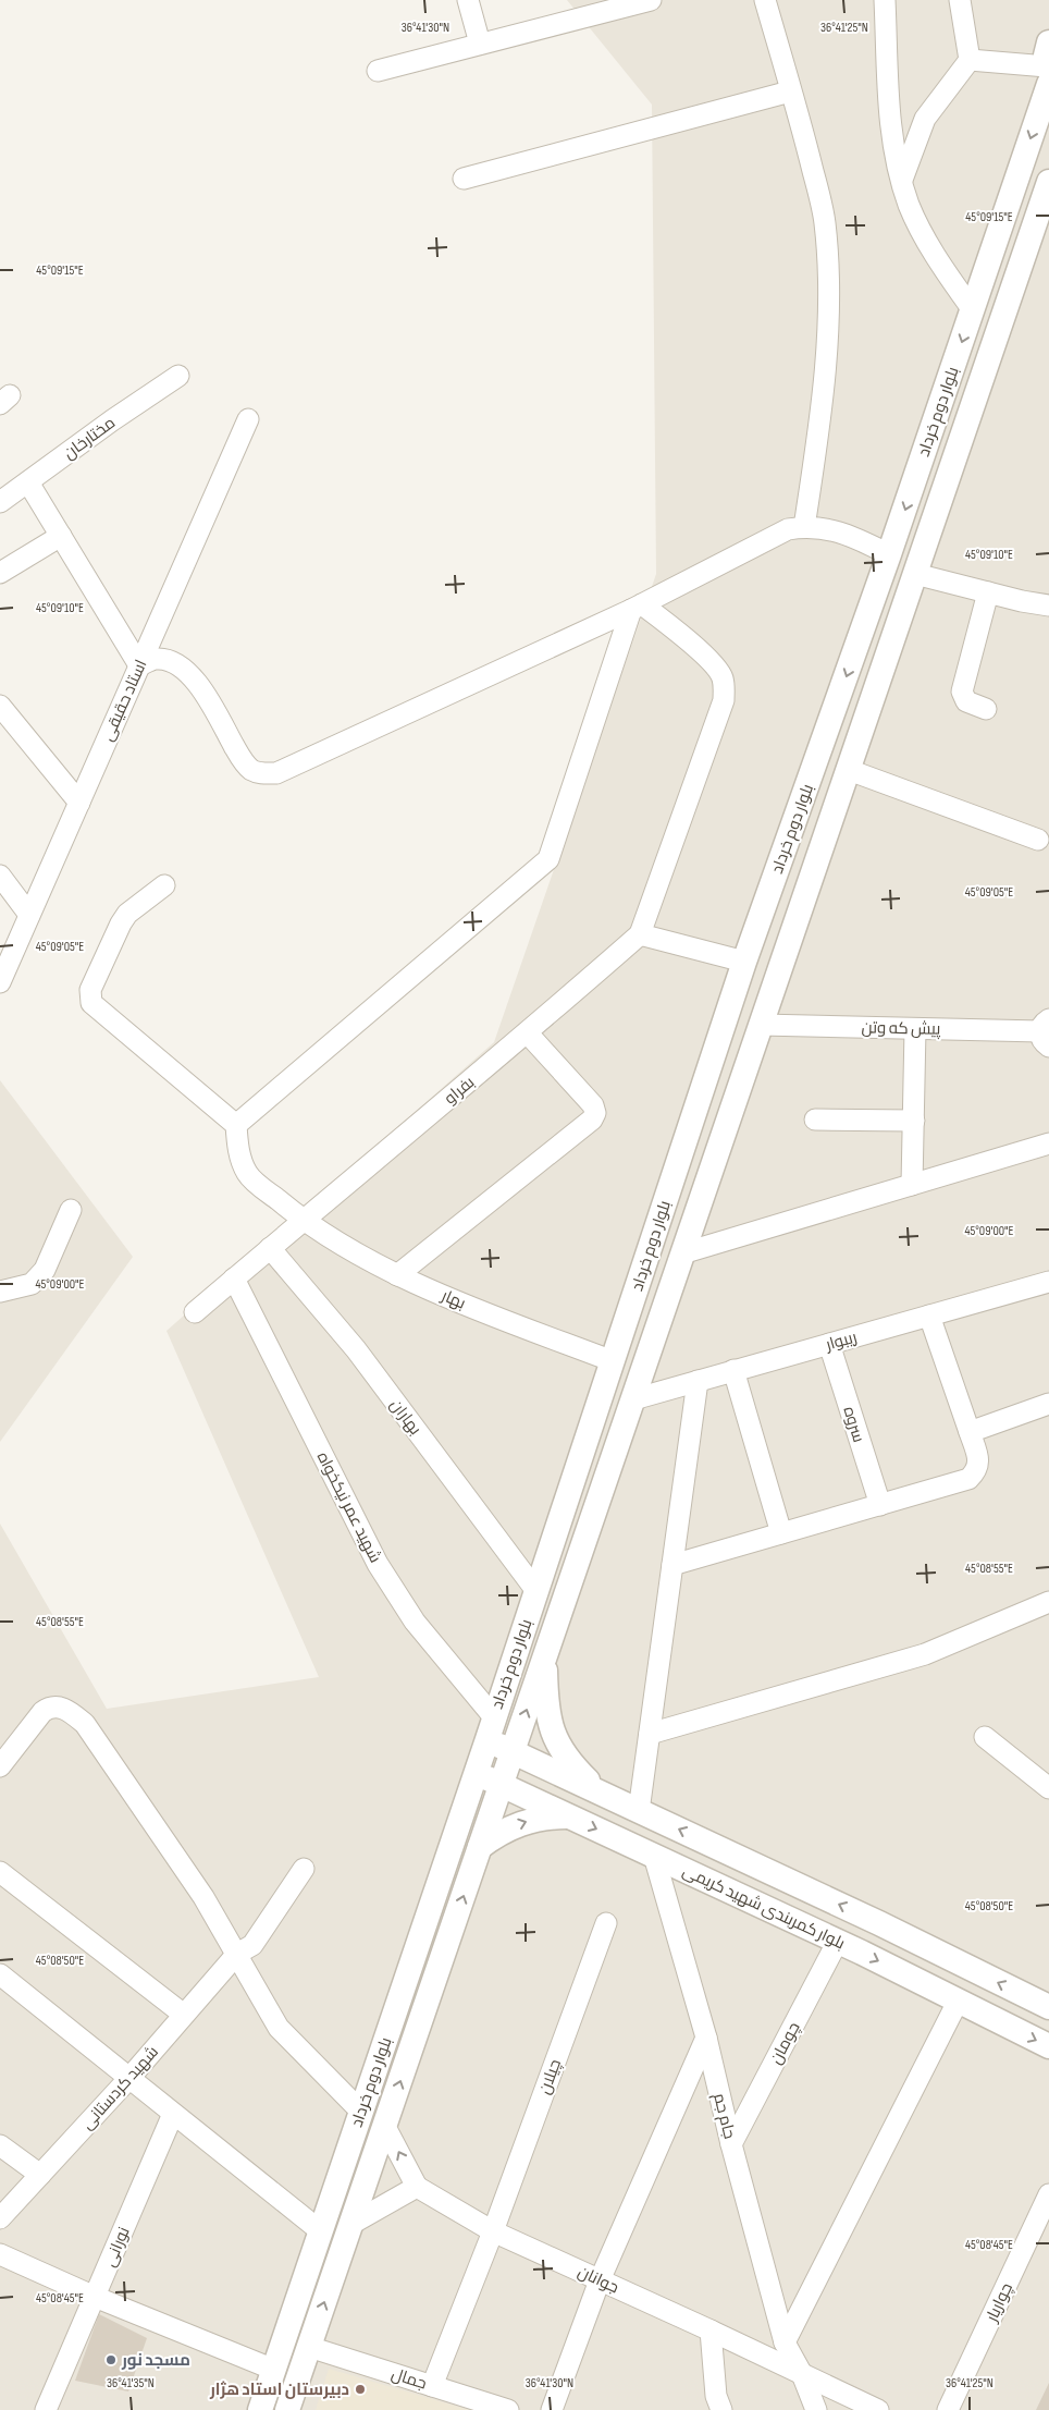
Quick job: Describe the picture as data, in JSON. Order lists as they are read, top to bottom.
{
  "streets": {
    "street": [
      "بلوار دوم خرداد",
      "مختارخان",
      "استاد حقیقی",
      "پیش که وتن",
      "بفراو",
      "بهار",
      "ریبوار",
      "بهاران",
      "سروه",
      "شهید عمر نیکخواه",
      "بلوار کمربندی شهید کریمی",
      "چومان",
      "چیلان",
      "شهید کردستانی",
      "جام جم",
      "نورانی",
      "جوانان",
      "چواریار",
      "جمال"
    ]
  },
  "crossings": [
    ["بلوار دوم خرداد", "پیش که وتن"],
    ["بلوار دوم خرداد", "بهار"],
    ["بلوار دوم خرداد", "ریبوار"],
    ["بلوار دوم خرداد", "بهاران"],
    ["بلوار دوم خرداد", "شهید عمر نیکخواه"],
    ["بلوار دوم خرداد", "بلوار کمربندی شهید کریمی"],
    ["بلوار دوم خرداد", "جمال"],
    ["بفراو", "بهار"],
    ["بفراو", "بهاران"],
    ["بفراو", "شهید عمر نیکخواه"],
    ["ریبوار", "سروه"],
    ["شهید عمر نیکخواه", "بلوار کمربندی شهید کریمی"],
    ["بلوار کمربندی شهید کریمی", "چومان"],
    ["بلوار کمربندی شهید کریمی", "جام جم"],
    ["چومان", "جام جم"],
    ["چیلان", "جوانان"],
    ["چیلان", "جمال"],
    ["جام جم", "جوانان"]
  ],
  "places": ["مسجد نور", "دبیرستان استاد هژار"],
  "coordinates": [
    "36°41'30\"N",
    "36°41'25\"N",
    "45°09'15\"E",
    "45°09'10\"E",
    "45°09'05\"E",
    "45°09'00\"E",
    "45°08'55\"E",
    "45°08'50\"E",
    "45°08'45\"E",
    "36°41'35\"N"
  ]
}
